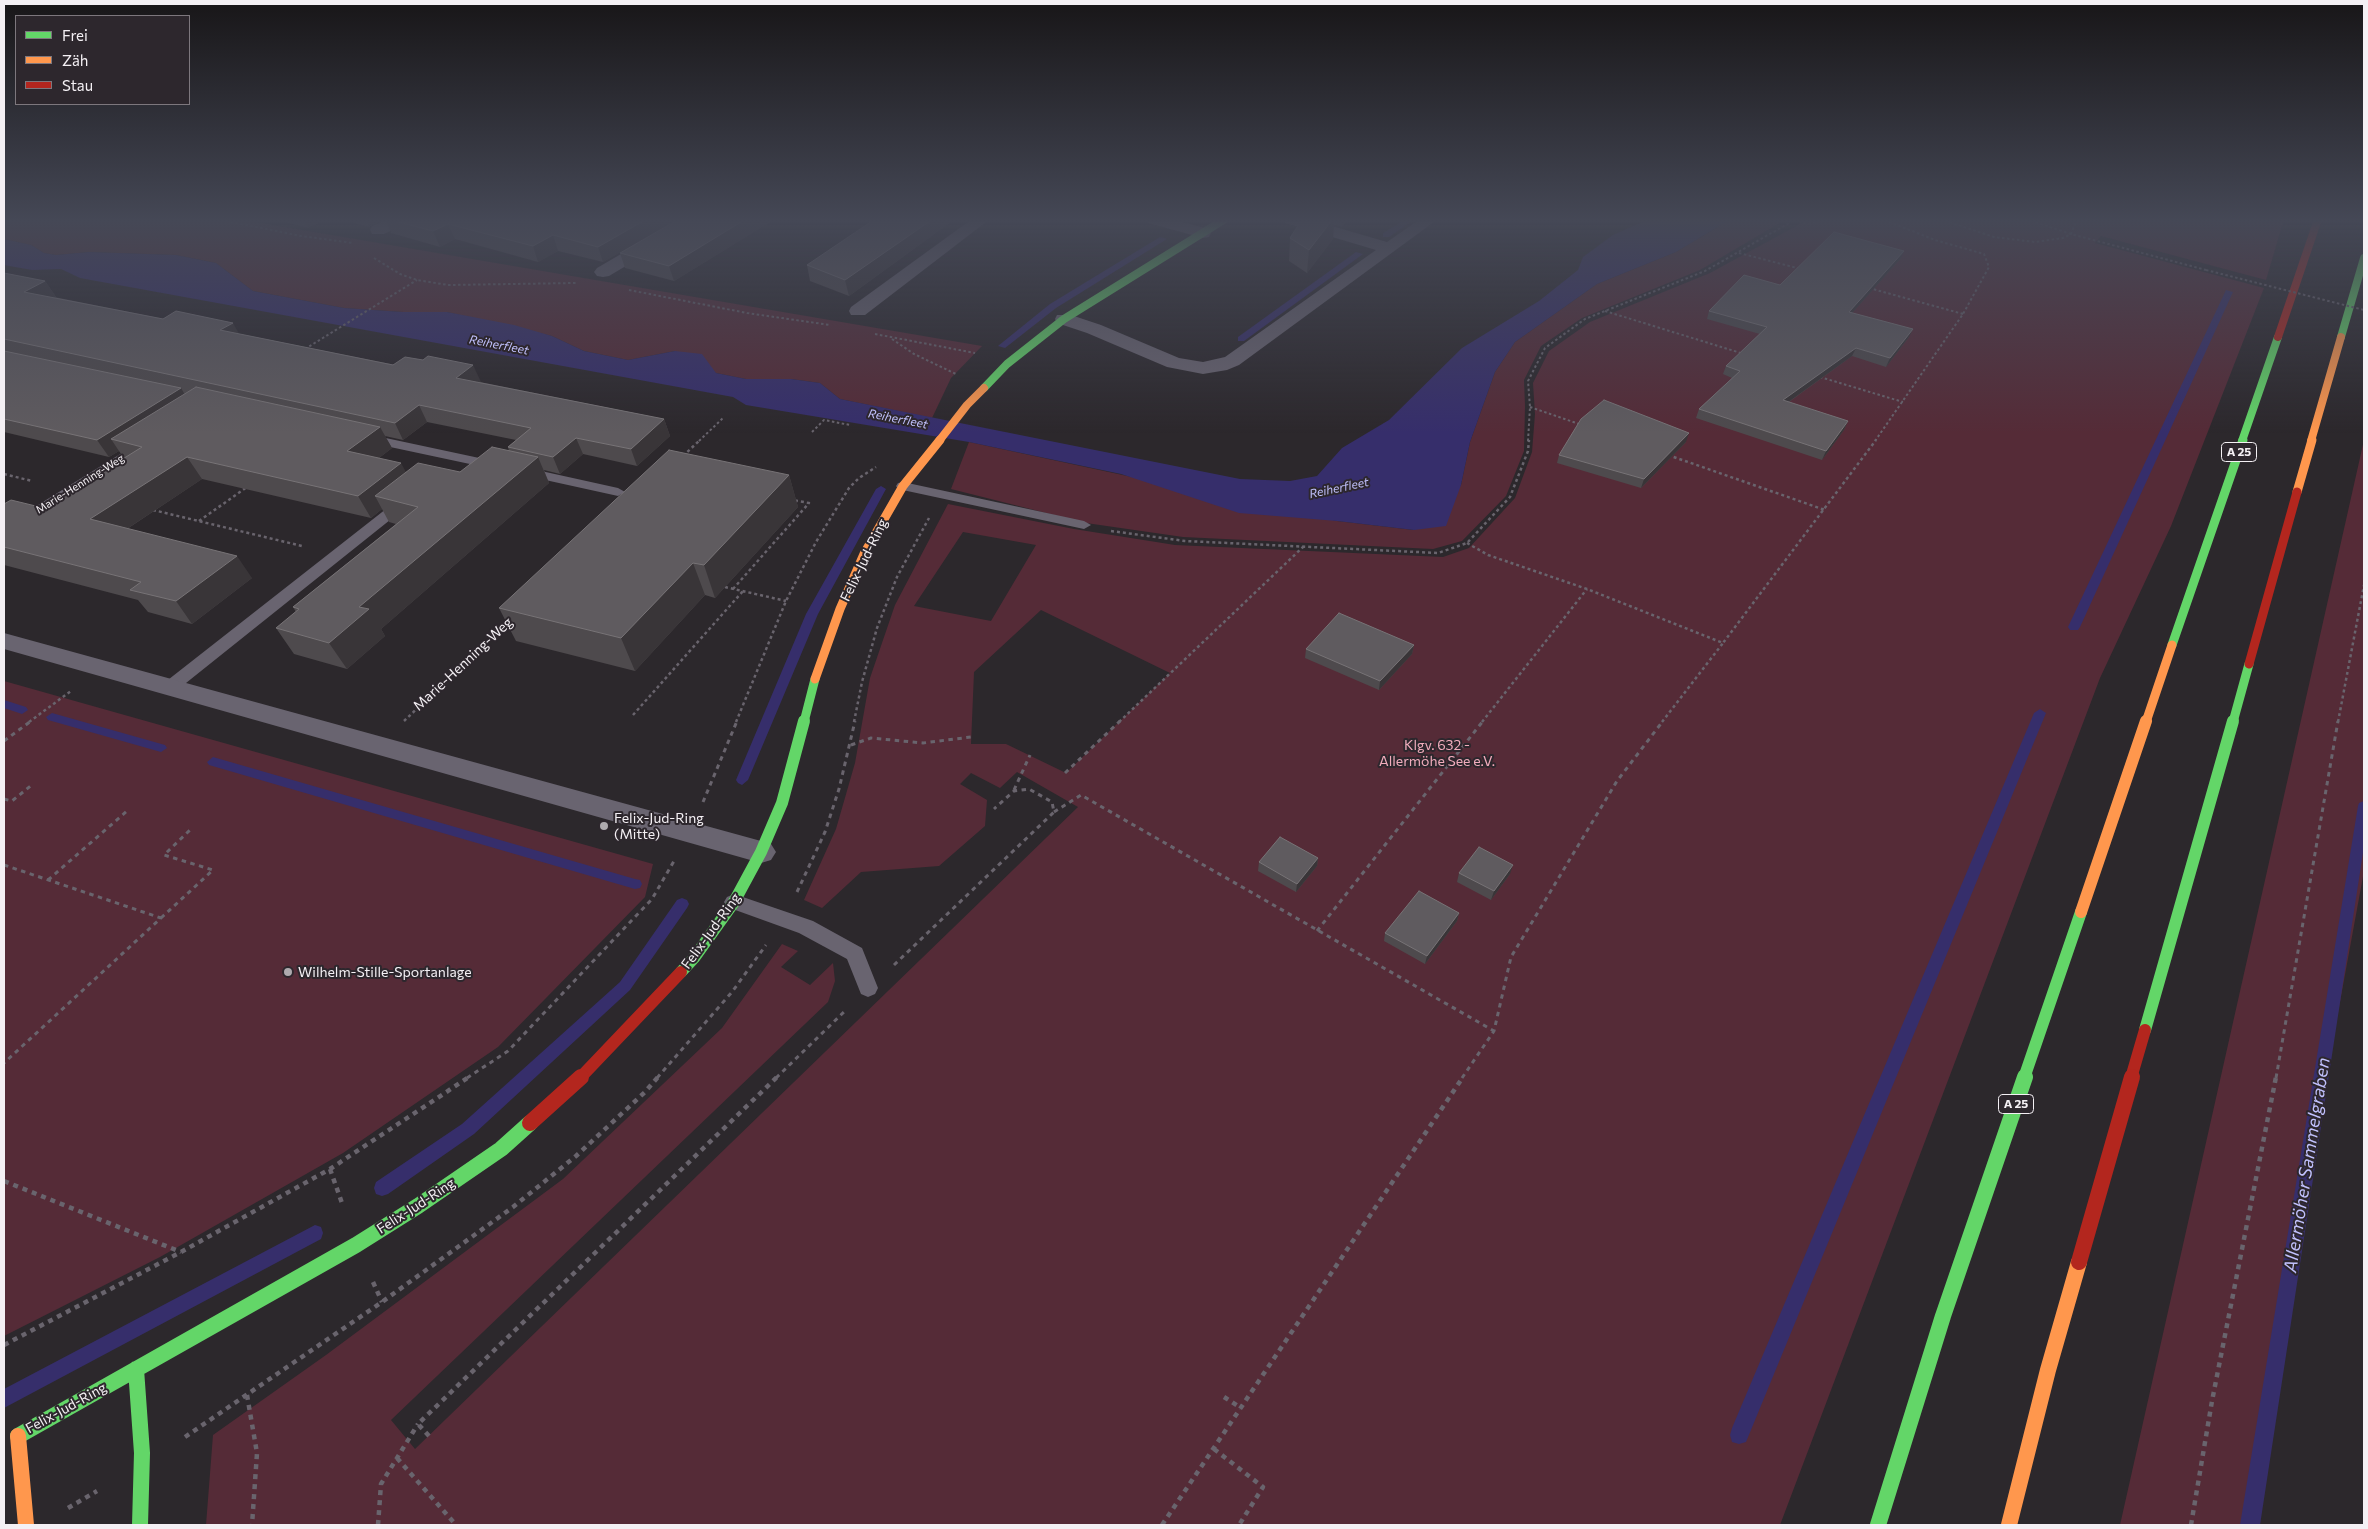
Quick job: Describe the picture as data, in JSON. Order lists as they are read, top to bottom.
{
  "streets": {
    "main road": ["A 25", "Felix-Jud-Ring"],
    "lane": ["Marie-Henning-Weg"]
  },
  "water": ["Reiherfleet", "Allermöher Sammelgraben"],
  "parks": ["Klgv. 632 - Allermöhe See e.V."],
  "places": ["Felix-Jud-Ring (Mitte)", "Wilhelm-Stille-Sportanlage"],
  "legend": ["Frei", "Zäh", "Stau"]
}
